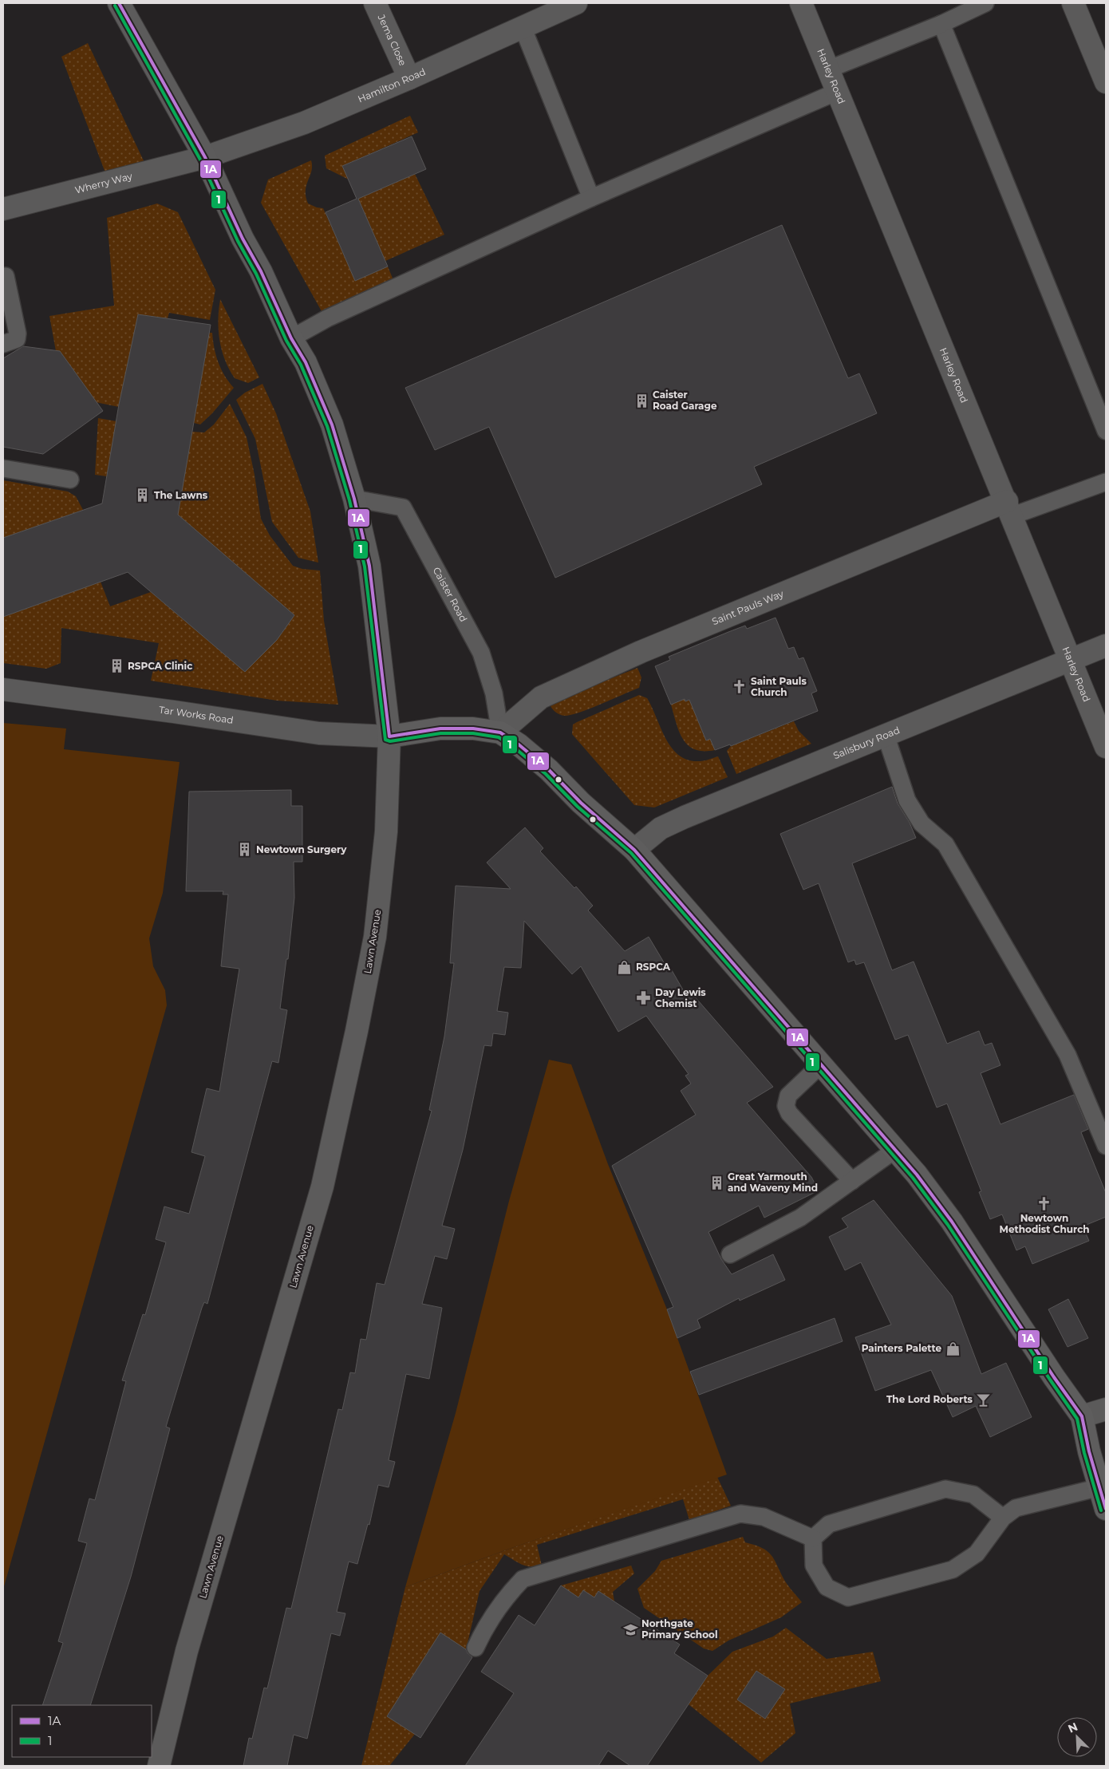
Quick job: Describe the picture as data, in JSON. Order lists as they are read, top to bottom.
{
  "streets": {
    "main road": ["Lawn Avenue"],
    "street": [
      "Jema Close",
      "Harley Road",
      "Hamilton Road",
      "Wherry Way",
      "Saint Pauls Way",
      "Tar Works Road",
      "Salisbury Road"
    ],
    "lane": ["Caister Road"]
  },
  "crossings": [
    ["Jema Close", "Hamilton Road"],
    ["Harley Road", "Saint Pauls Way"],
    ["Harley Road", "Salisbury Road"],
    ["Hamilton Road", "Wherry Way"],
    ["Caister Road", "Saint Pauls Way"],
    ["Tar Works Road", "Lawn Avenue"]
  ],
  "places": {
    "building": [
      "Caister Road Garage",
      "The Lawns",
      "RSPCA Clinic",
      "Newtown Surgery",
      "Great Yarmouth and Waveny Mind"
    ],
    "church": ["Saint Pauls Church", "Newtown Methodist Church"],
    "shop": ["RSPCA", "Painters Palette"],
    "pharmacy": ["Day Lewis Chemist"],
    "bar": ["The Lord Roberts"],
    "school or university": ["Northgate Primary School"]
  },
  "lines": ["transit line 1A", "transit line 1"],
  "legend": ["1A", "1"],
  "north": "top left"
}
